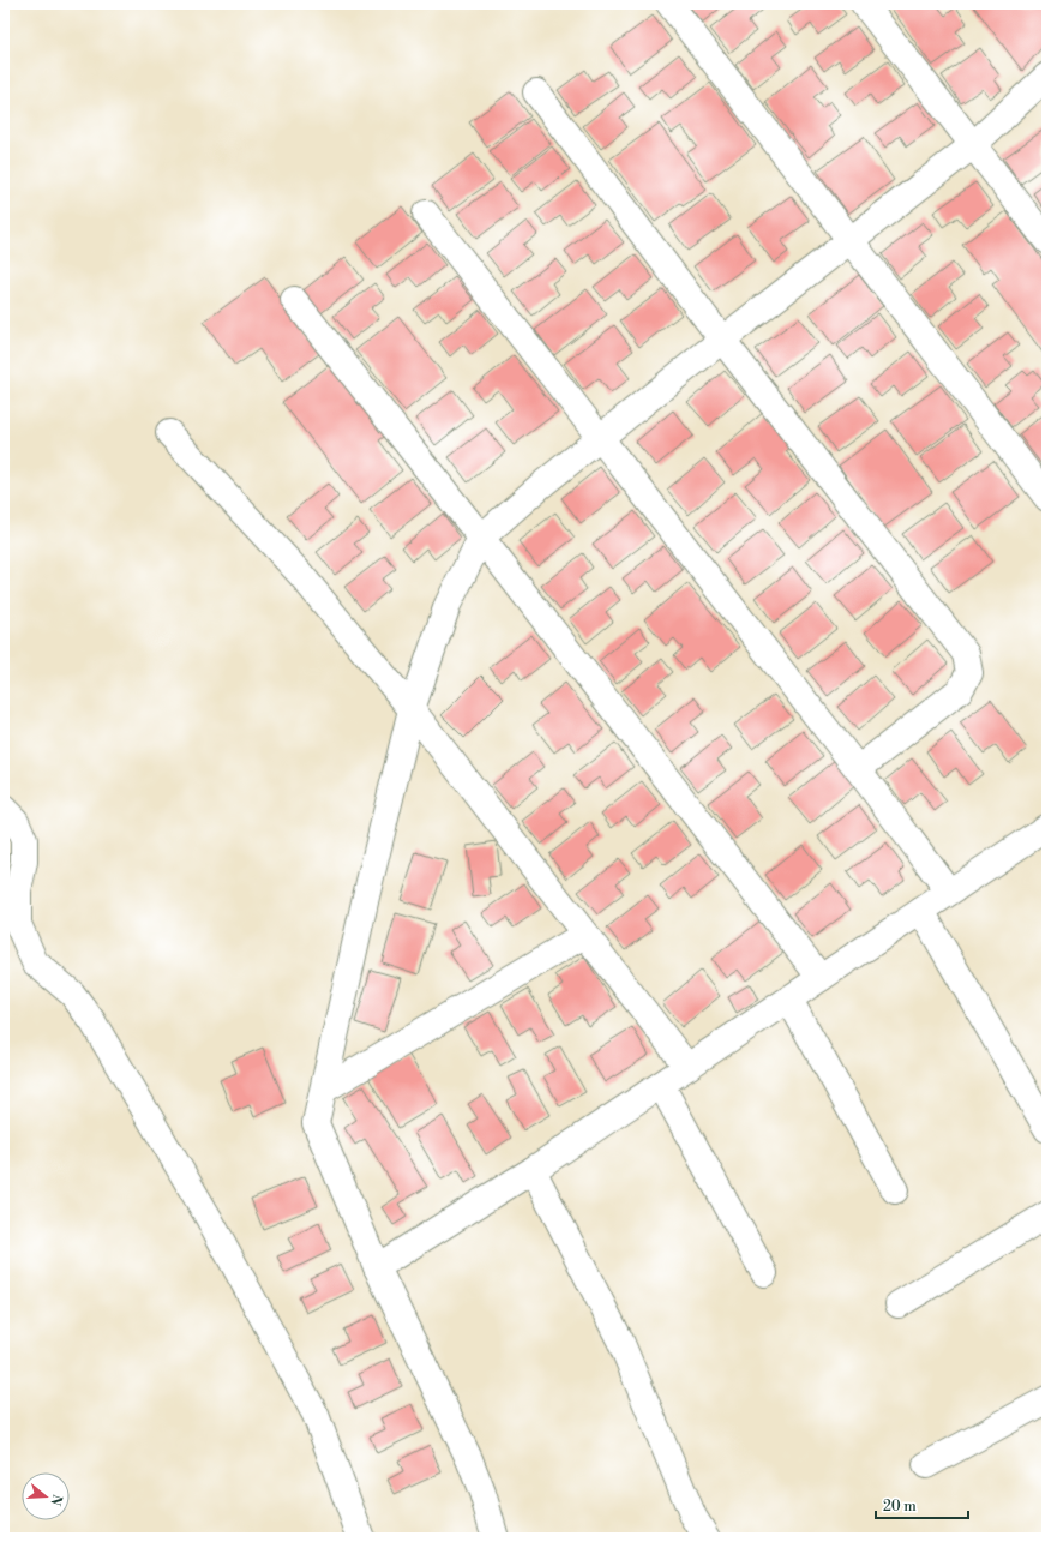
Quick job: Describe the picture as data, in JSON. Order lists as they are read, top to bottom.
{
  "scale_bar": "20 m",
  "north": "right"
}
